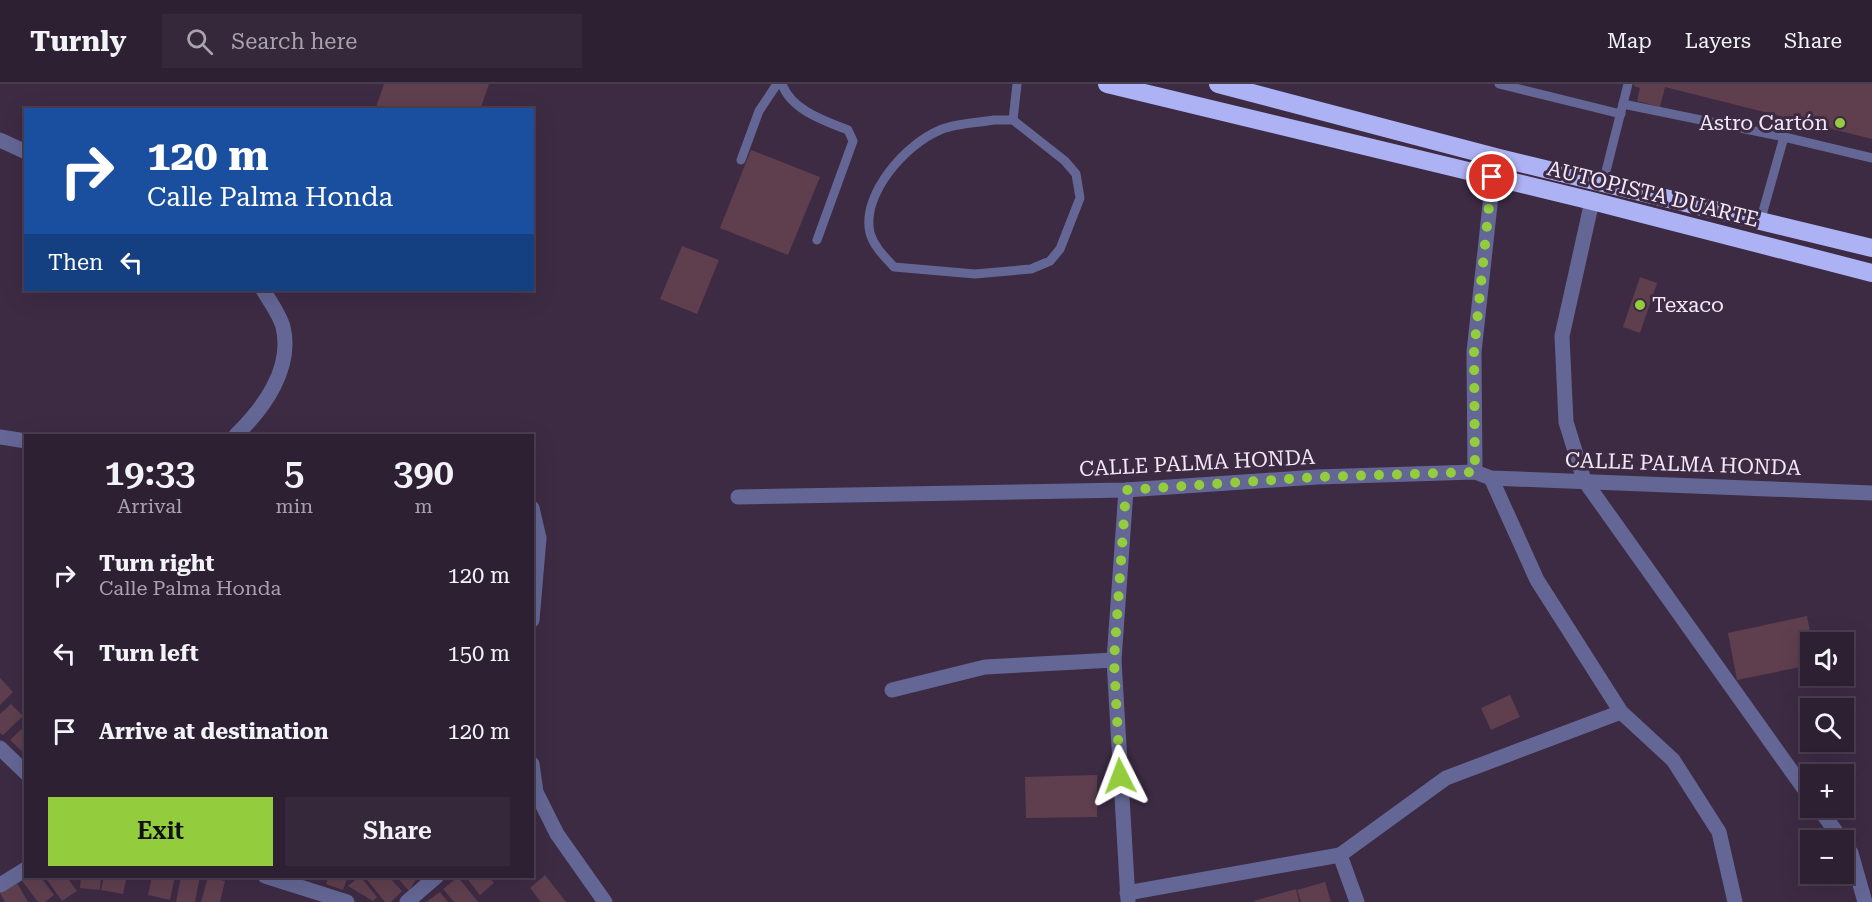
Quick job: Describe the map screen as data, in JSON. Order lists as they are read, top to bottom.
{
  "streets": {
    "highway": ["AUTOPISTA DUARTE"],
    "street": ["CALLE PALMA HONDA"]
  },
  "places": ["Astro Cartón", "Texaco"],
  "page": {
    "header": "Turnly",
    "search": "Search here",
    "nav": ["Map", "Layers", "Share"],
    "turn": ["120 m", "Calle Palma Honda"],
    "then": "Then",
    "eta": [
      "19:33",
      "Arrival",
      "5",
      "min",
      "390",
      "m"
    ],
    "list": [
      {
        "name": "Turn right",
        "note": "Calle Palma Honda",
        "value": "120 m"
      },
      {
        "name": "Turn left",
        "value": "150 m"
      },
      {
        "name": "Arrive at destination",
        "value": "120 m"
      }
    ],
    "map_buttons": ["+", "−"],
    "buttons": ["Exit", "Share"]
  }
}
